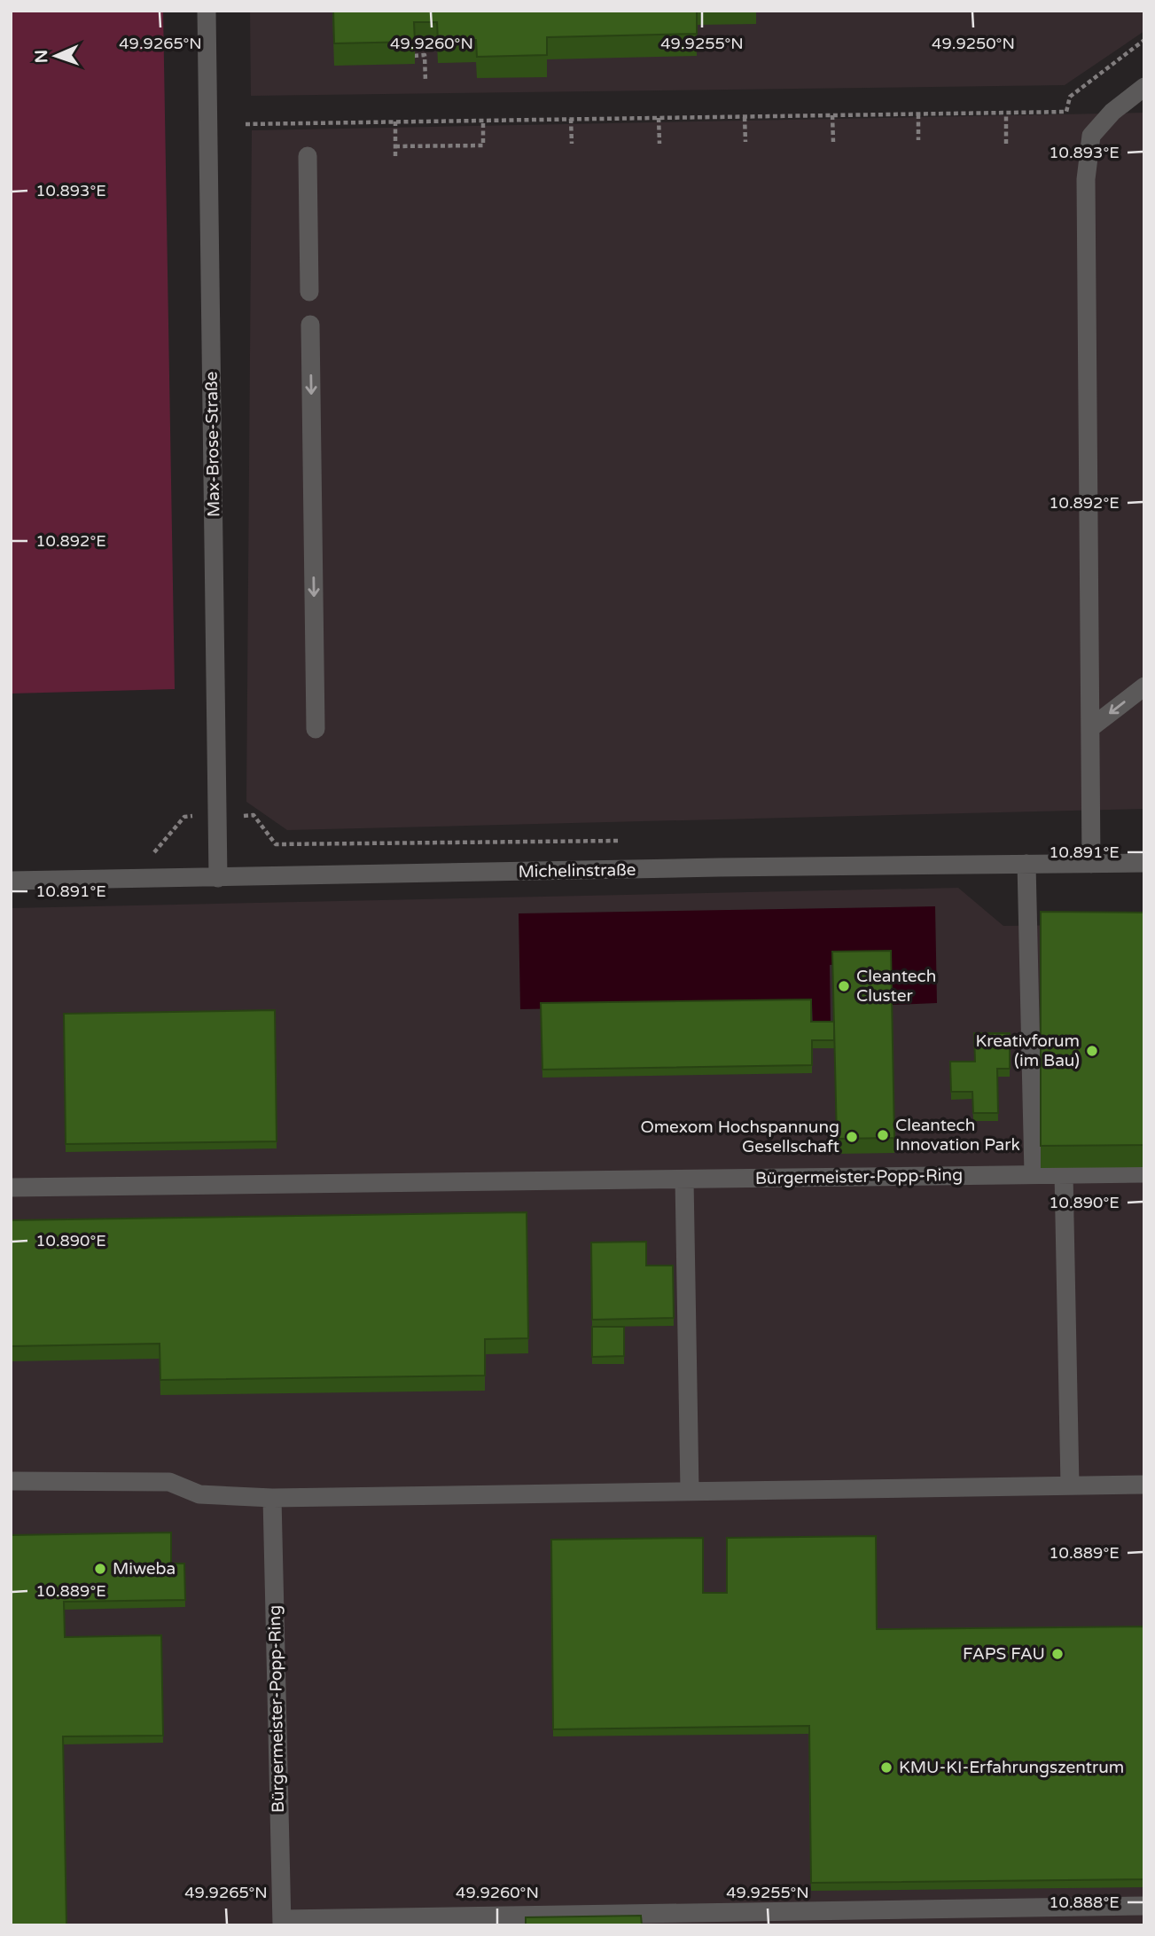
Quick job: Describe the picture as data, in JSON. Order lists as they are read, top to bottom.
{
  "streets": {
    "street": ["Max-Brose-Straße", "Michelinstraße", "Bürgermeister-Popp-Ring"]
  },
  "crossings": [
    ["Max-Brose-Straße", "Michelinstraße"]
  ],
  "places": [
    "Cleantech Cluster",
    "Kreativforum (im Bau)",
    "Cleantech Innovation Park",
    "Omexom Hochspannung Gesellschaft",
    "Miweba",
    "FAPS FAU",
    "KMU-KI-Erfahrungszentrum"
  ],
  "north": "left",
  "coordinates": [
    "49.9265°N",
    "49.9260°N",
    "49.9255°N",
    "49.9250°N",
    "10.893°E",
    "10.892°E",
    "10.891°E",
    "10.890°E",
    "10.889°E",
    "10.888°E"
  ]
}
